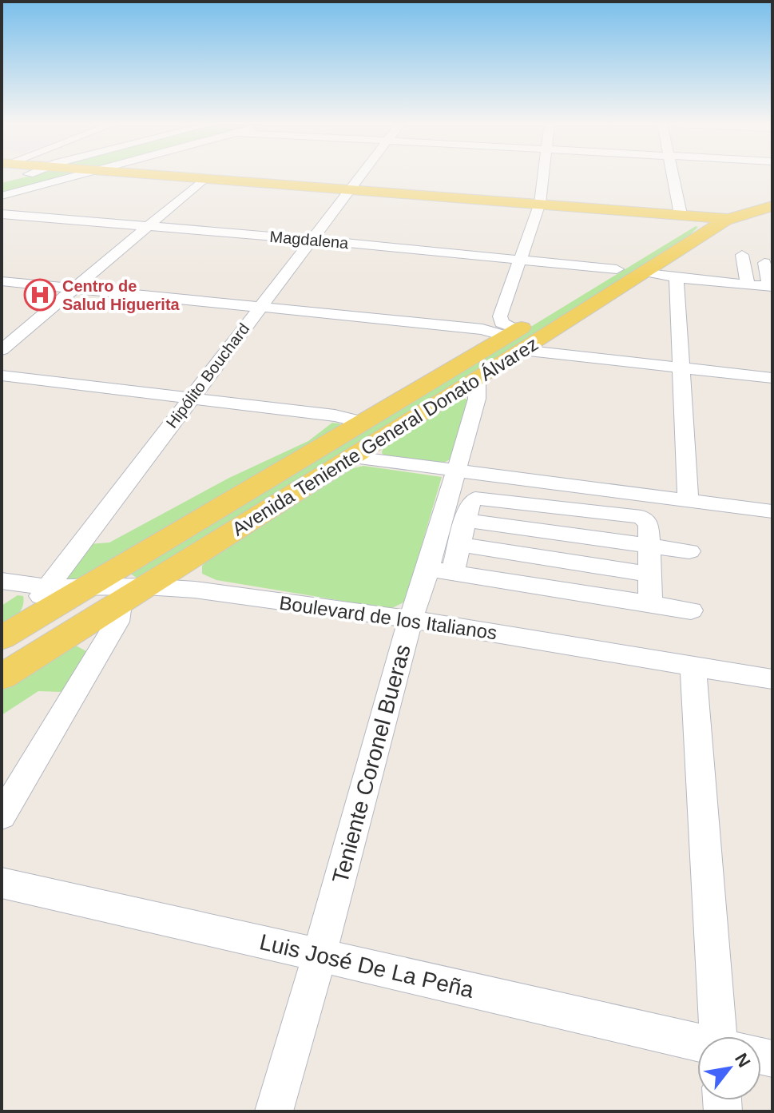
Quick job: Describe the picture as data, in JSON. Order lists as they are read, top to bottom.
{
  "streets": {
    "main road": ["Avenida Teniente General Donato Álvarez"],
    "street": [
      "Magdalena",
      "Hipólito Bouchard",
      "Boulevard de los Italianos",
      "Teniente Coronel Bueras",
      "Luis José De La Peña"
    ]
  },
  "crossings": [
    ["Magdalena", "Hipólito Bouchard"],
    ["Hipólito Bouchard", "Avenida Teniente General Donato Álvarez"],
    ["Hipólito Bouchard", "Boulevard de los Italianos"],
    ["Avenida Teniente General Donato Álvarez", "Boulevard de los Italianos"],
    ["Avenida Teniente General Donato Álvarez", "Teniente Coronel Bueras"],
    ["Boulevard de los Italianos", "Teniente Coronel Bueras"],
    ["Teniente Coronel Bueras", "Luis José De La Peña"]
  ],
  "places": {
    "hospital": ["Centro de Salud Higuerita"]
  },
  "north": "top right"
}
